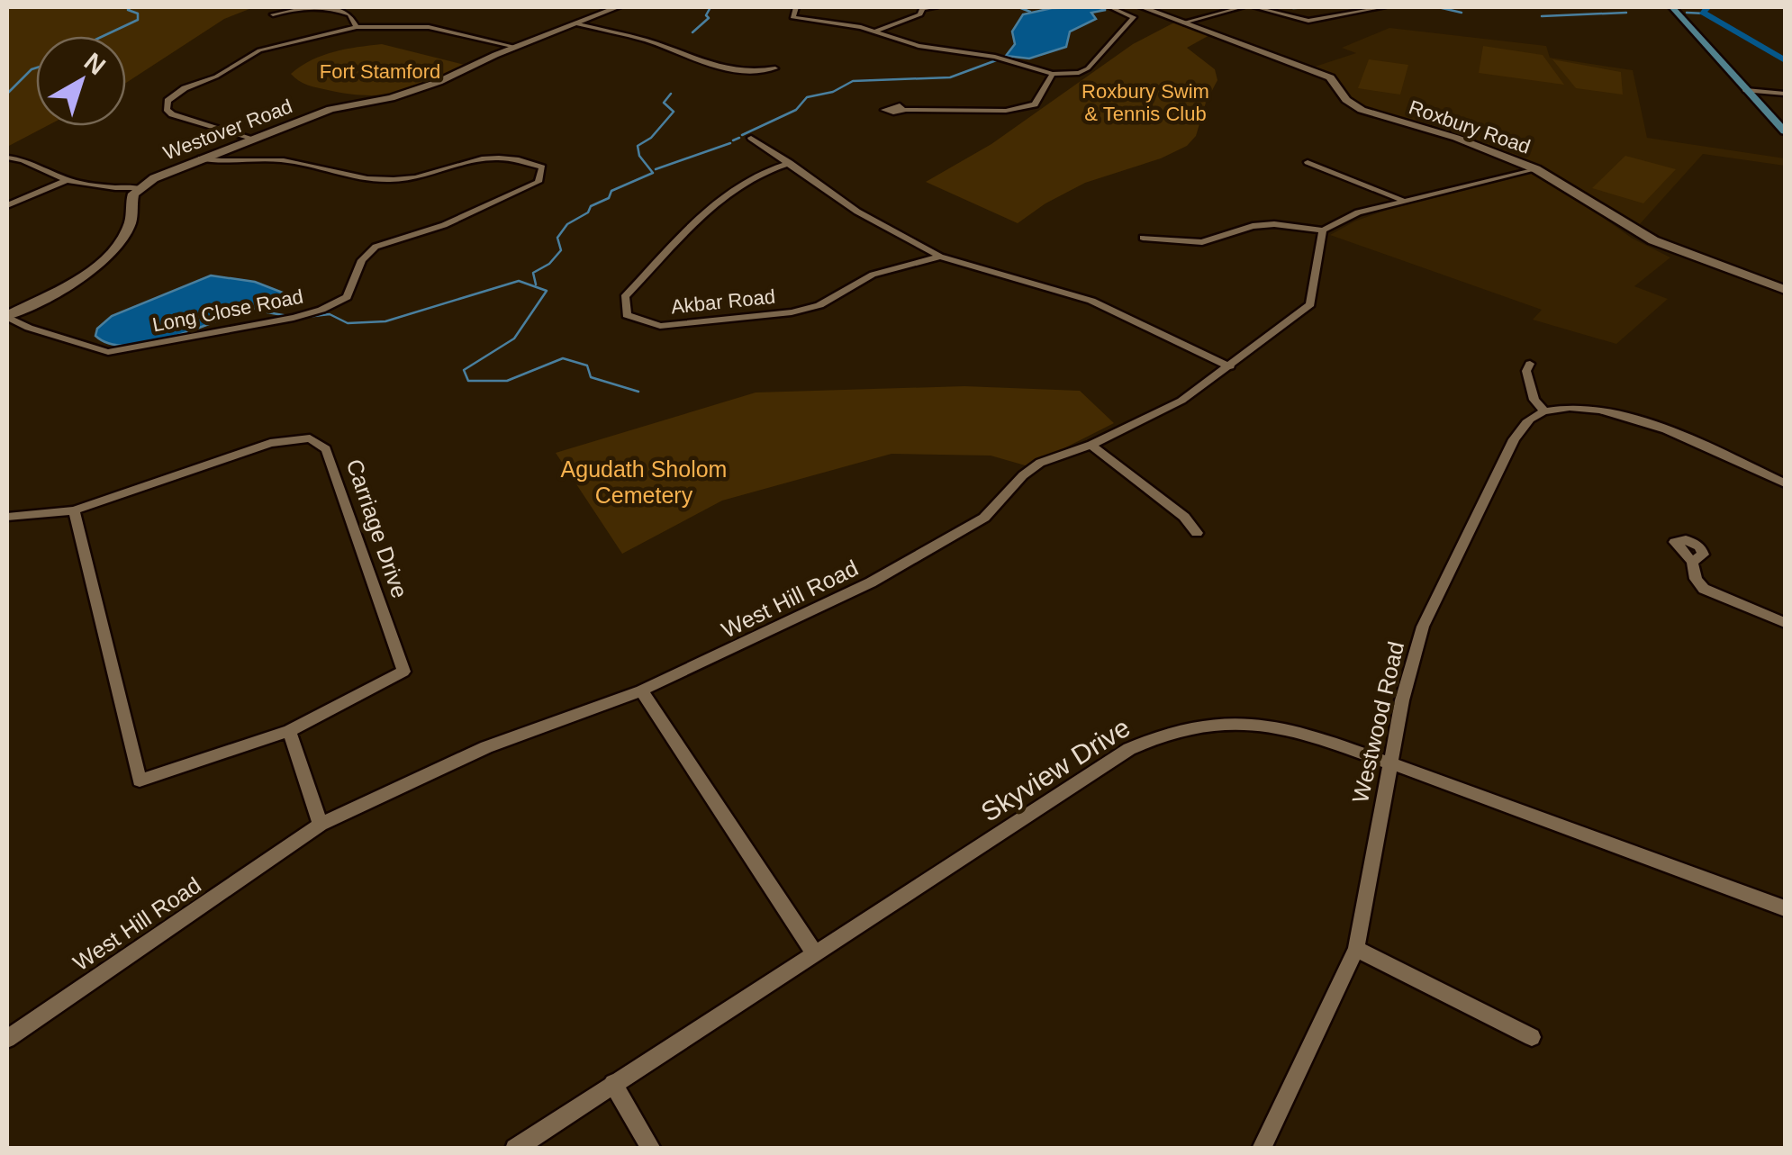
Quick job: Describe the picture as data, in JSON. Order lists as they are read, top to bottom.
{
  "streets": {
    "street": [
      "Roxbury Road",
      "Westover Road",
      "Akbar Road",
      "Long Close Road",
      "Carriage Drive",
      "West Hill Road",
      "Westwood Road",
      "Skyview Drive"
    ]
  },
  "crossings": [
    ["Westover Road", "Long Close Road"],
    ["Westwood Road", "Skyview Drive"]
  ],
  "parks": ["Fort Stamford", "Roxbury Swim & Tennis Club", "Agudath Sholom Cemetery"],
  "north": "top right"
}
